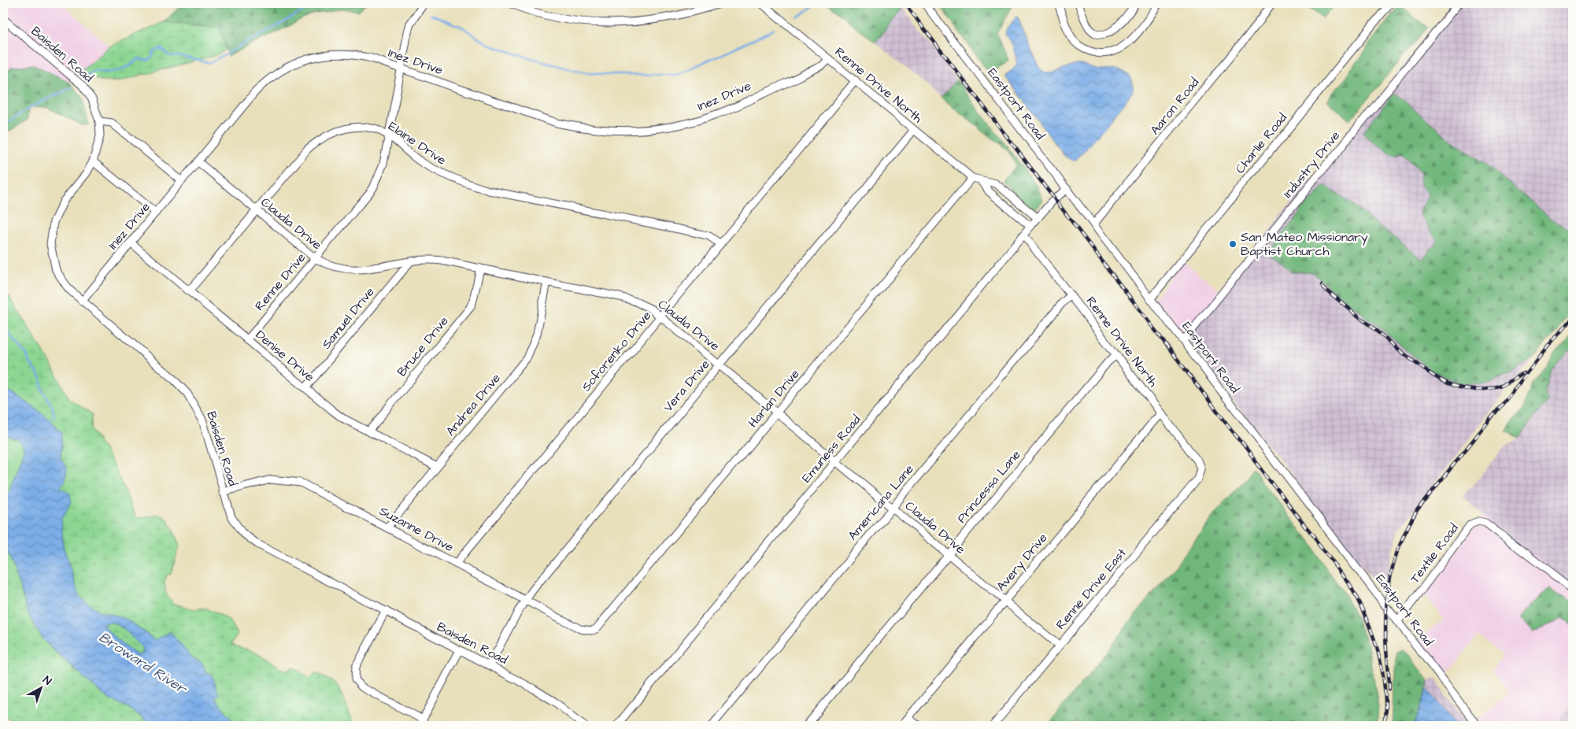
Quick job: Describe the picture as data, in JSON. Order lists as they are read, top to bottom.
{
  "streets": {
    "street": [
      "Baisden Road",
      "Inez Drive",
      "Renne Drive North",
      "Eastport Road",
      "Aaron Road",
      "Elaine Drive",
      "Charlie Road",
      "Industry Drive",
      "Claudia Drive",
      "Renne Drive",
      "Samuel Drive",
      "Bruce Drive",
      "Soforenko Drive",
      "Denise Drive",
      "Vera Drive",
      "Harlan Drive",
      "Andrea Drive",
      "Emuness Road",
      "Princessa Lane",
      "Americana Lane",
      "Suzanne Drive",
      "Textile Road",
      "Avery Drive",
      "Renne Drive East"
    ]
  },
  "crossings": [
    ["Baisden Road", "Inez Drive"],
    ["Baisden Road", "Vera Drive"],
    ["Baisden Road", "Suzanne Drive"],
    ["Inez Drive", "Renne Drive North"],
    ["Inez Drive", "Claudia Drive"],
    ["Inez Drive", "Renne Drive"],
    ["Inez Drive", "Denise Drive"],
    ["Renne Drive North", "Soforenko Drive"],
    ["Renne Drive North", "Vera Drive"],
    ["Renne Drive North", "Harlan Drive"],
    ["Renne Drive North", "Emuness Road"],
    ["Renne Drive North", "Princessa Lane"],
    ["Renne Drive North", "Americana Lane"],
    ["Renne Drive North", "Avery Drive"],
    ["Renne Drive North", "Renne Drive East"],
    ["Eastport Road", "Aaron Road"],
    ["Eastport Road", "Charlie Road"],
    ["Eastport Road", "Industry Drive"],
    ["Eastport Road", "Emuness Road"],
    ["Eastport Road", "Textile Road"],
    ["Elaine Drive", "Claudia Drive"],
    ["Elaine Drive", "Renne Drive"],
    ["Elaine Drive", "Soforenko Drive"],
    ["Elaine Drive", "Denise Drive"],
    ["Claudia Drive", "Renne Drive"],
    ["Claudia Drive", "Samuel Drive"],
    ["Claudia Drive", "Bruce Drive"],
    ["Claudia Drive", "Soforenko Drive"],
    ["Claudia Drive", "Vera Drive"],
    ["Claudia Drive", "Harlan Drive"],
    ["Claudia Drive", "Andrea Drive"],
    ["Claudia Drive", "Emuness Road"],
    ["Claudia Drive", "Princessa Lane"],
    ["Claudia Drive", "Americana Lane"],
    ["Claudia Drive", "Avery Drive"],
    ["Claudia Drive", "Renne Drive East"],
    ["Renne Drive", "Denise Drive"],
    ["Samuel Drive", "Denise Drive"],
    ["Bruce Drive", "Denise Drive"],
    ["Soforenko Drive", "Suzanne Drive"],
    ["Denise Drive", "Andrea Drive"],
    ["Vera Drive", "Suzanne Drive"],
    ["Harlan Drive", "Suzanne Drive"],
    ["Andrea Drive", "Suzanne Drive"]
  ],
  "water": ["Broward River"],
  "places": ["San Mateo Missionary Baptist Church"],
  "north": "top right"
}
